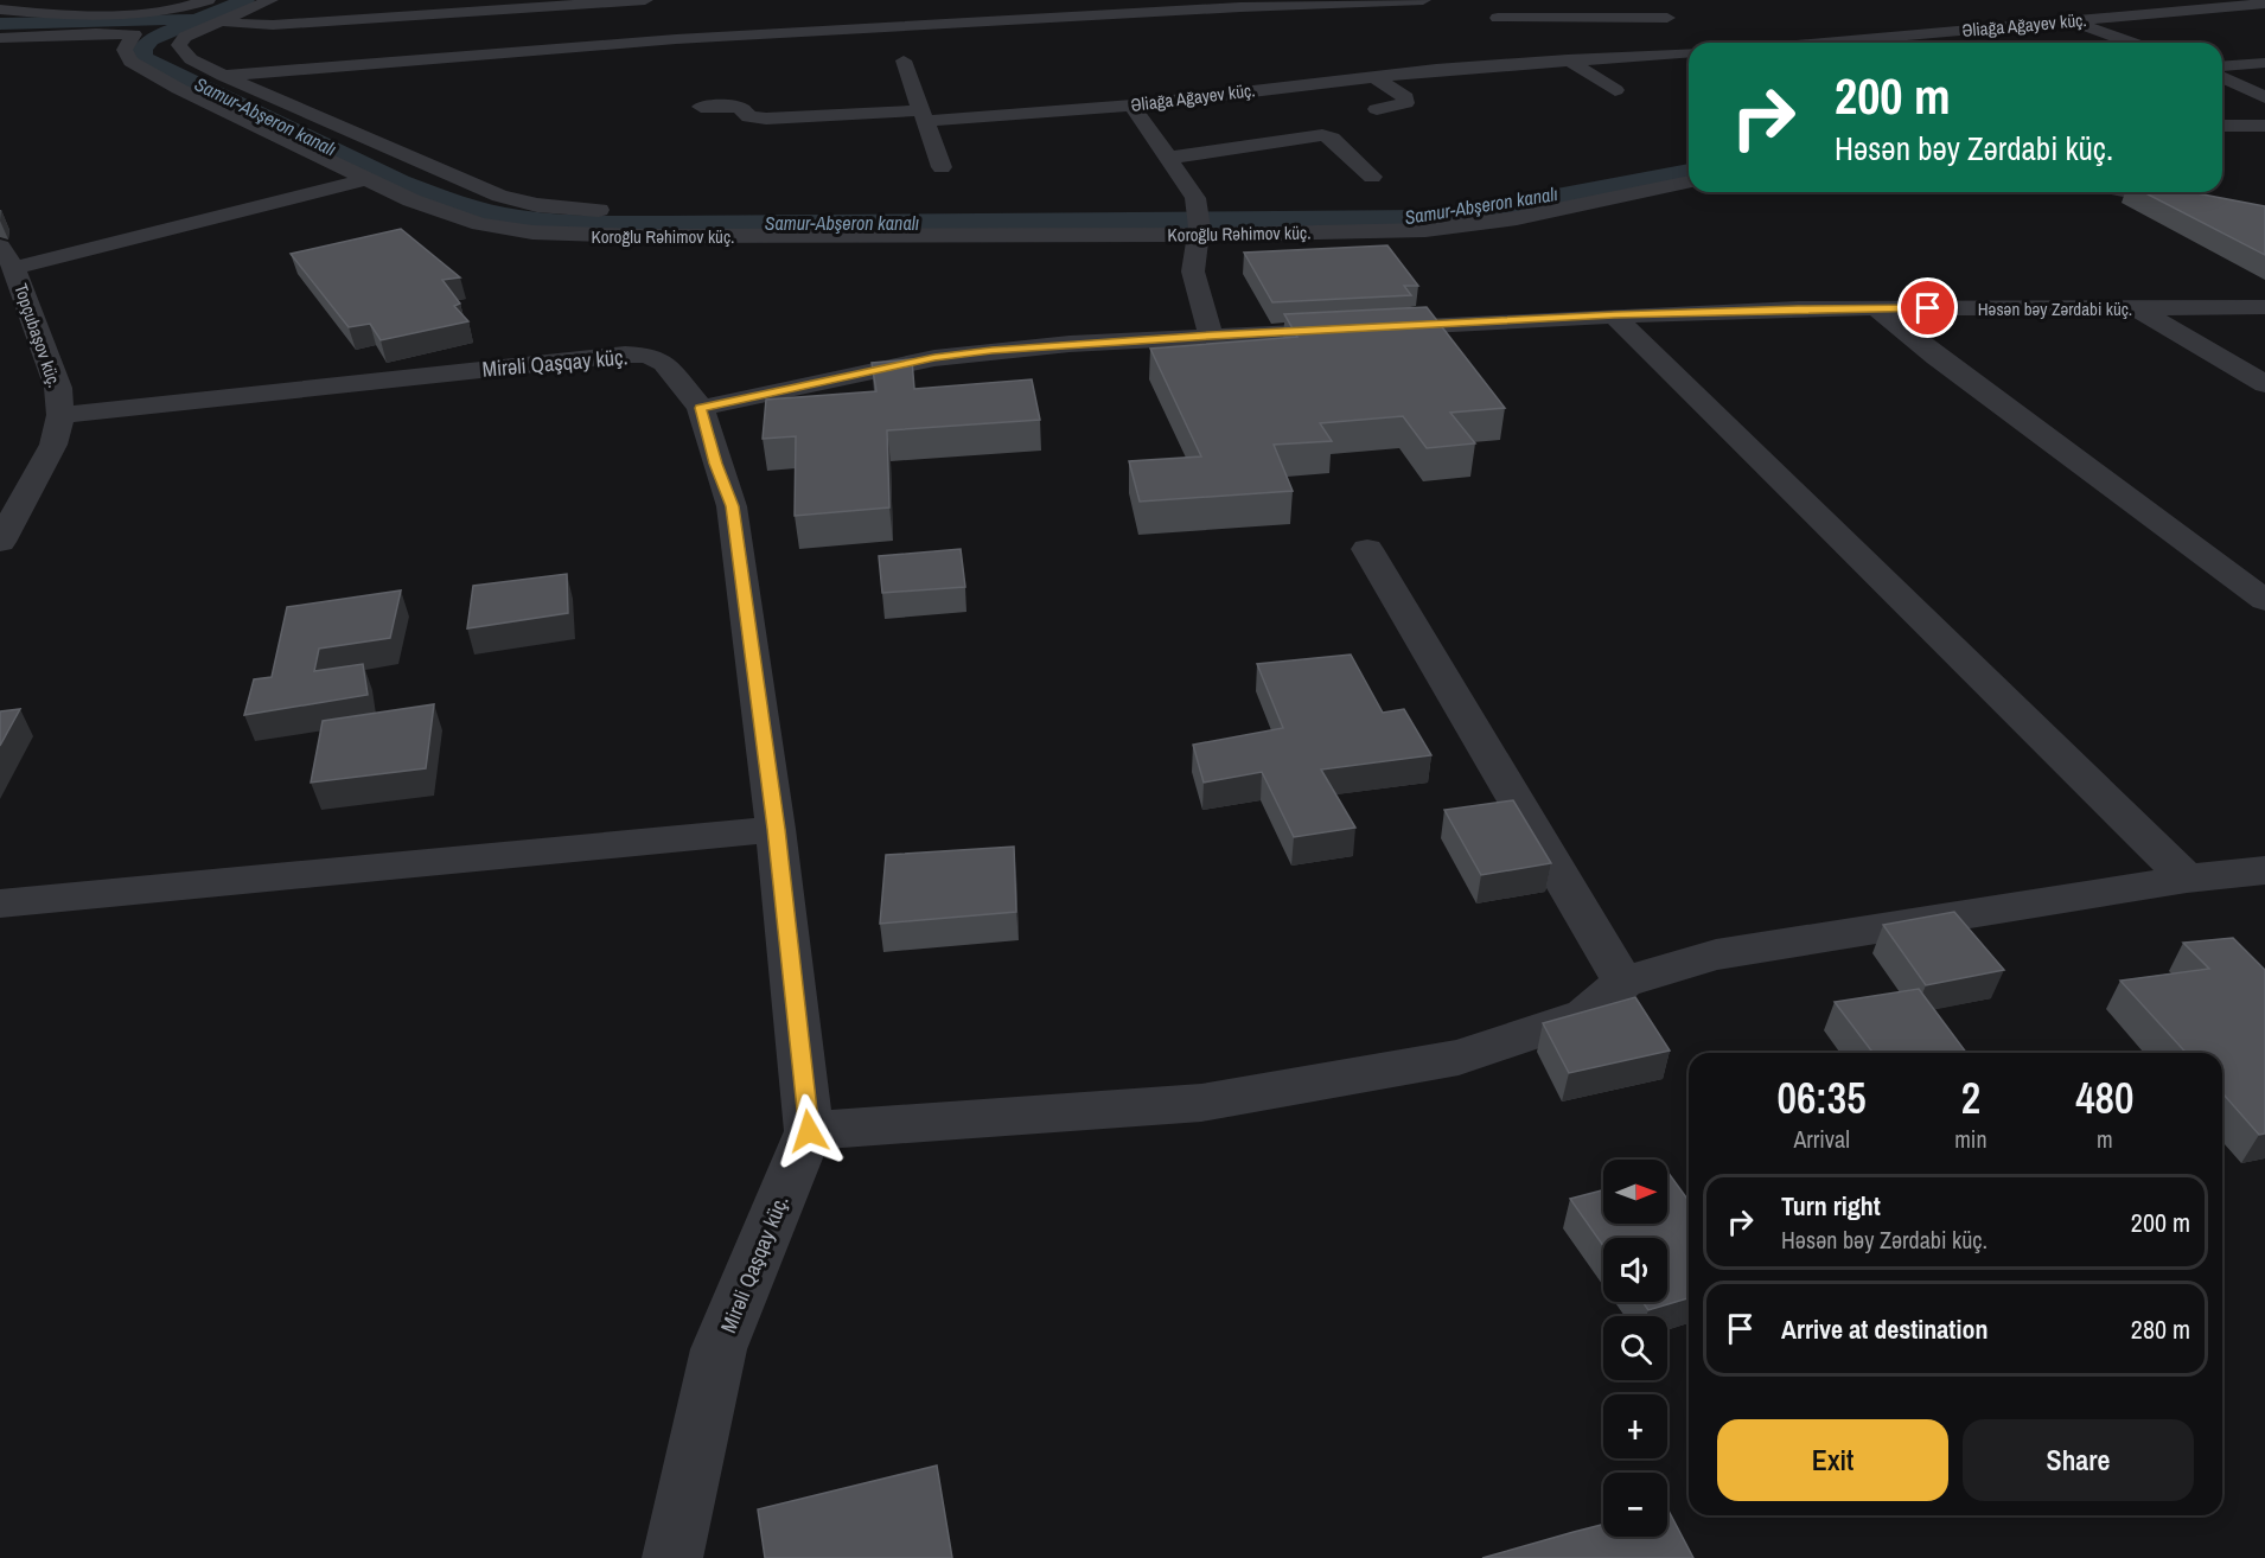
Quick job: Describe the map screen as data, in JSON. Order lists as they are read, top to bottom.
{
  "streets": {
    "street": [
      "Əliağa Ağayev küç.",
      "Koroğlu Rəhimov küç.",
      "Həsən bəy Zərdabi küç.",
      "Topçubaşov küç.",
      "Mirəli Qaşqay küç."
    ]
  },
  "crossings": [
    ["Həsən bəy Zərdabi küç.", "Mirəli Qaşqay küç."],
    ["Topçubaşov küç.", "Mirəli Qaşqay küç."]
  ],
  "water": ["Samur-Abşeron kanalı"],
  "north": "right",
  "page": {
    "turn": ["200 m", "Həsən bəy Zərdabi küç."],
    "eta": [
      "06:35",
      "Arrival",
      "2",
      "min",
      "480",
      "m"
    ],
    "map_buttons": ["+", "−"],
    "list": [
      {
        "name": "Turn right",
        "note": "Həsən bəy Zərdabi küç.",
        "value": "200 m"
      },
      {
        "name": "Arrive at destination",
        "value": "280 m"
      }
    ],
    "buttons": ["Exit", "Share"]
  }
}
